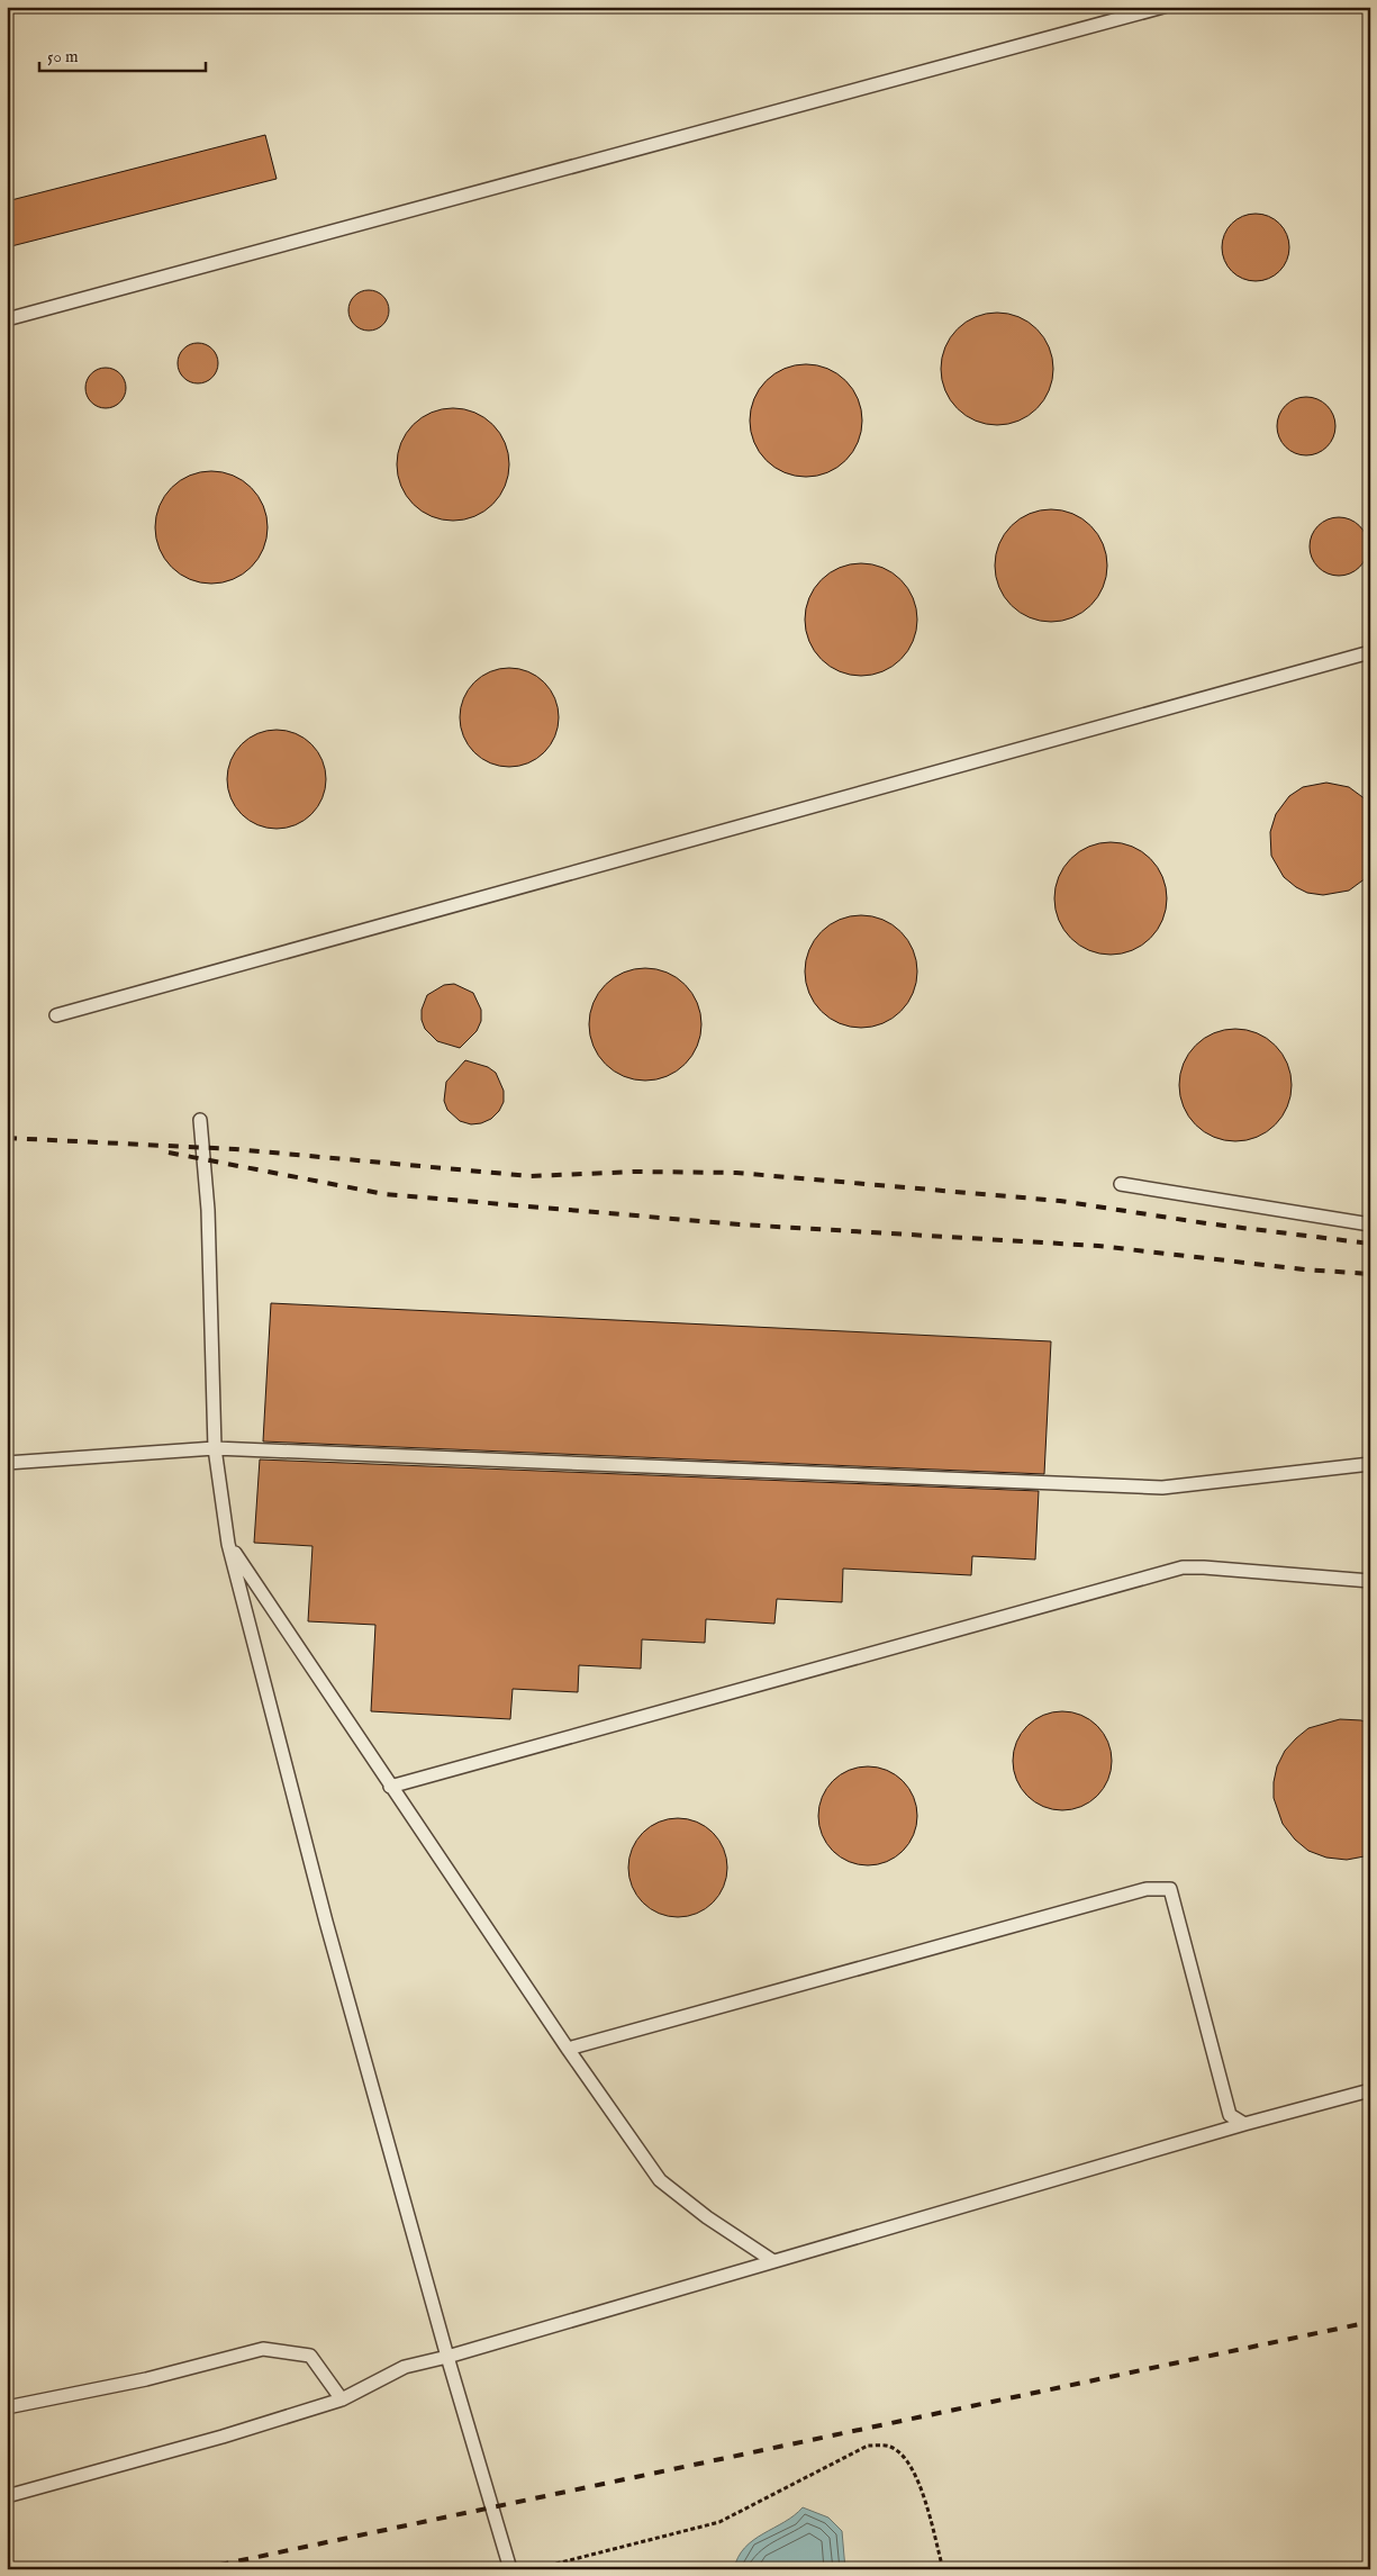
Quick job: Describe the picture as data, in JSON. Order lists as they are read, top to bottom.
{
  "scale_bar": "50 m"
}
